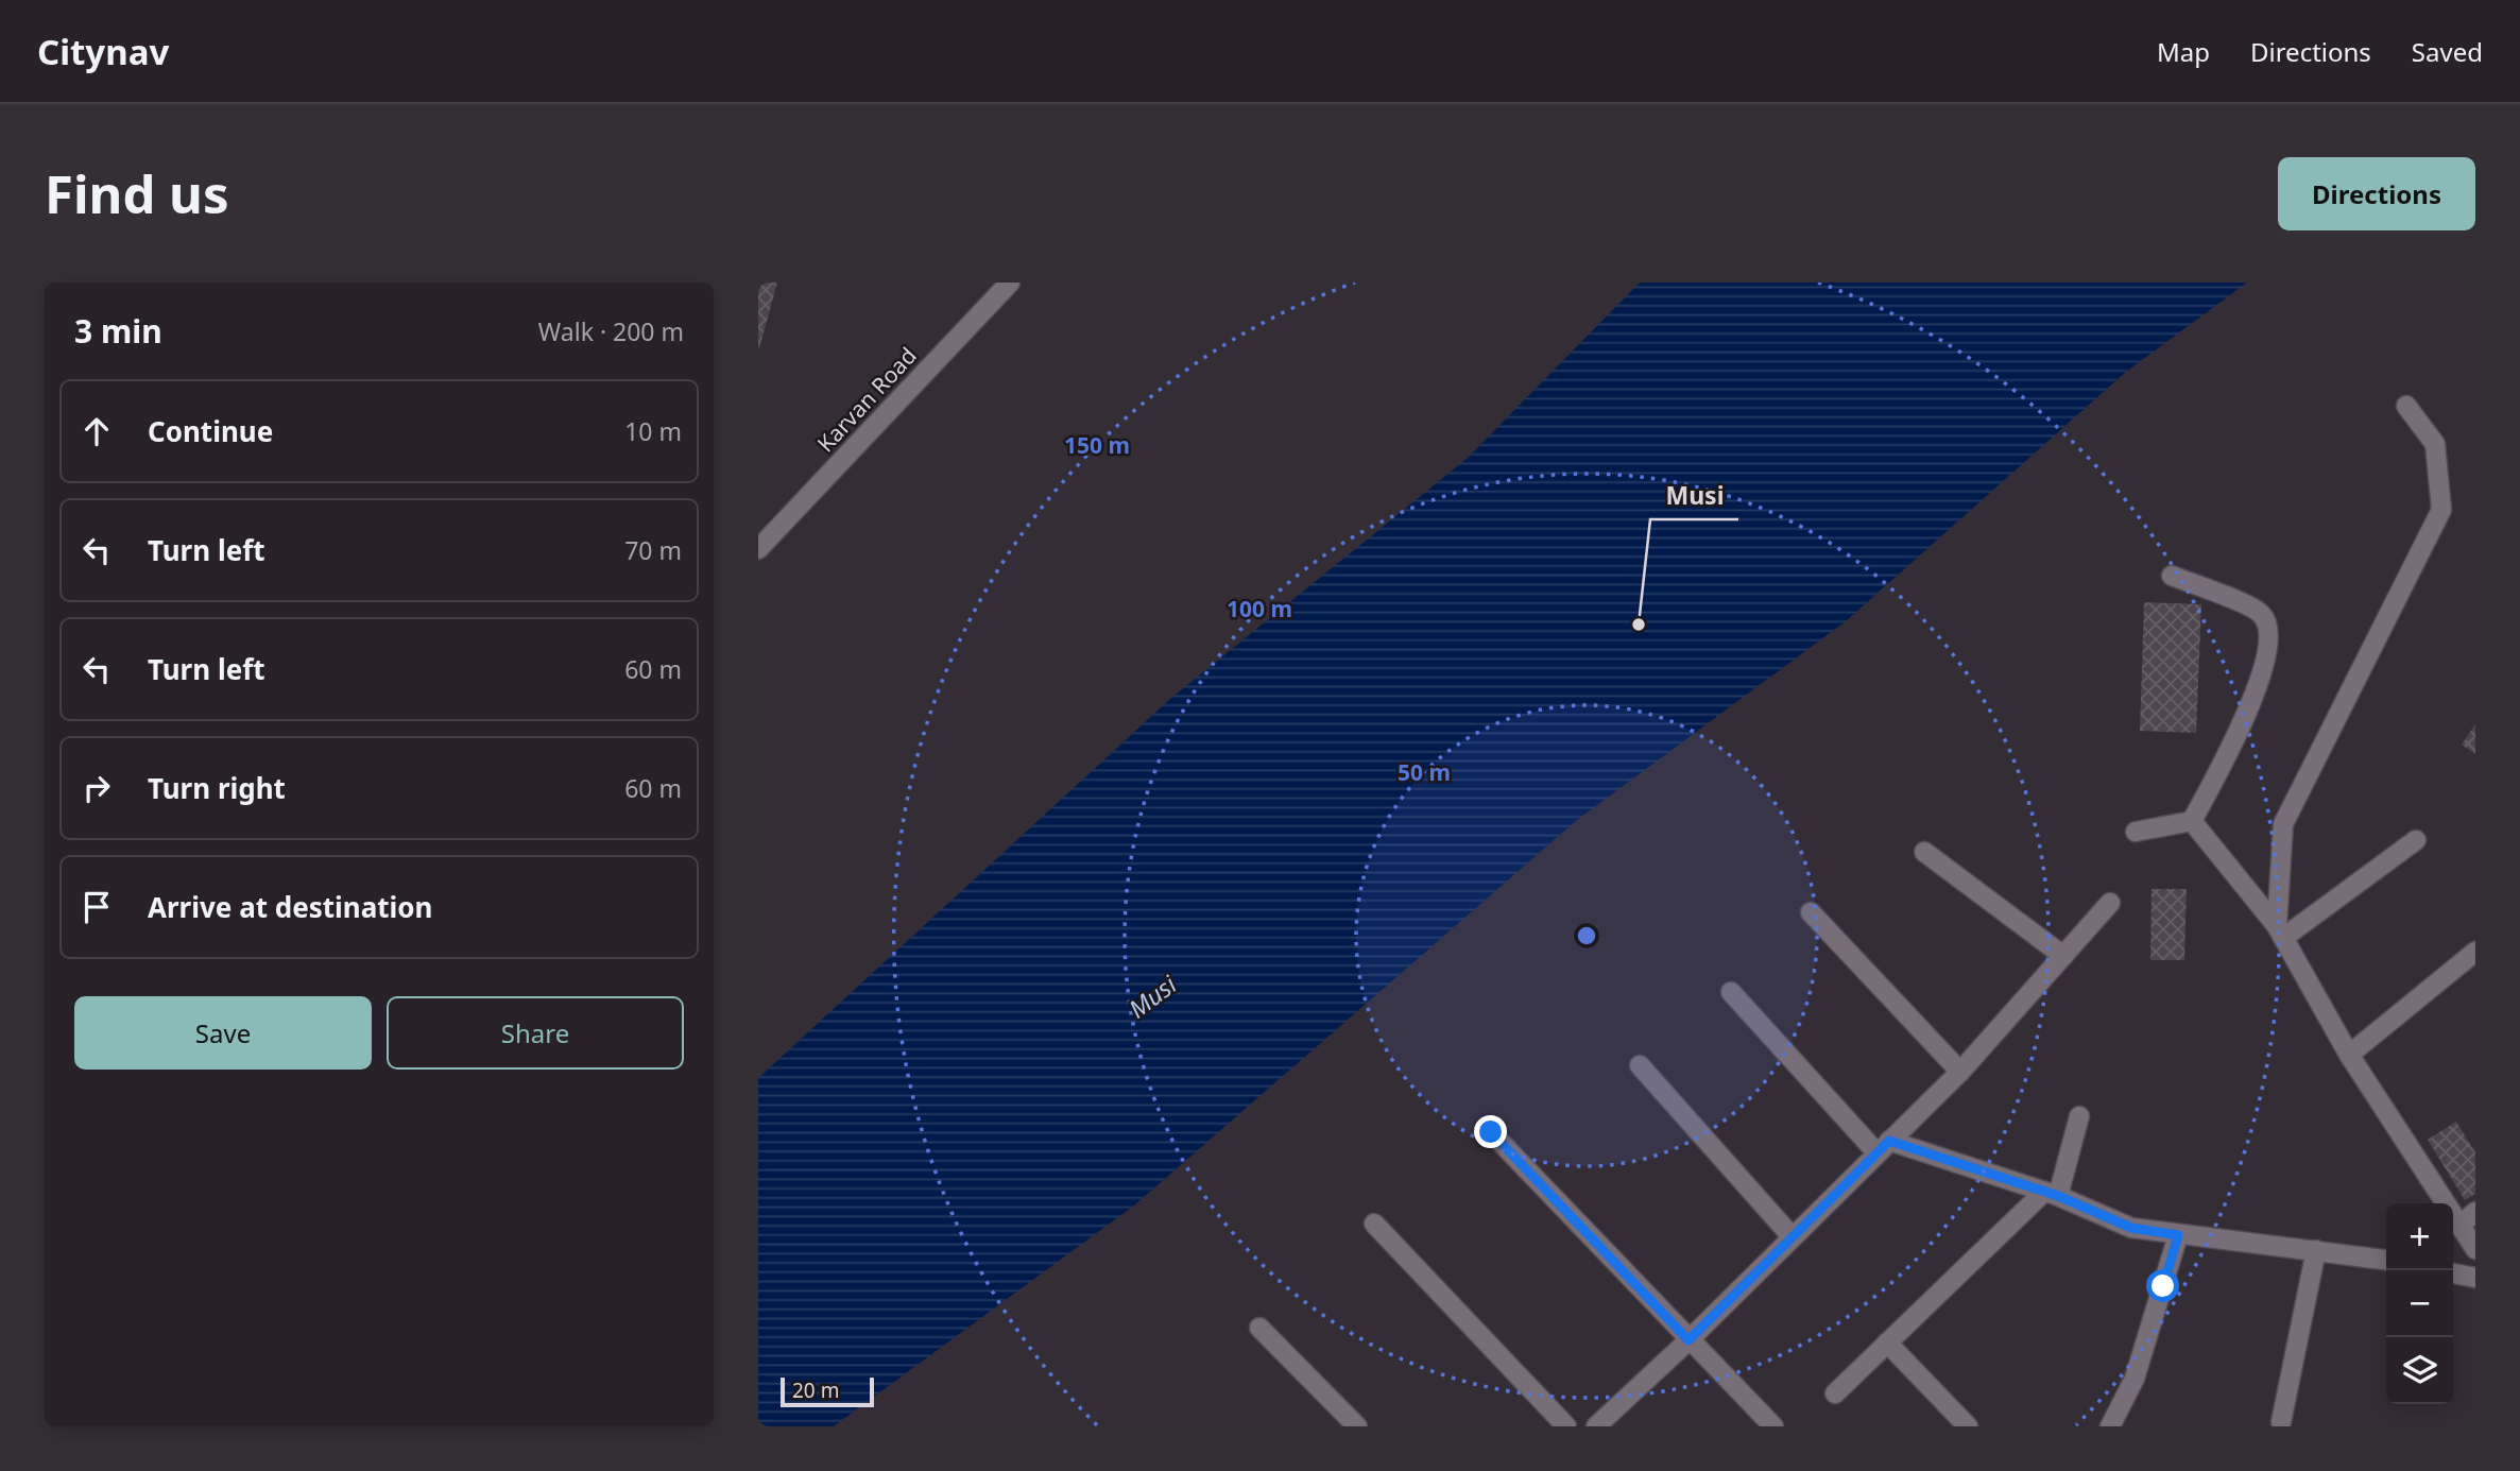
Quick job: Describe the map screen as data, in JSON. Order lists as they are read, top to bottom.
{
  "streets": {
    "street": ["Karvan Road"]
  },
  "water": ["Musi"],
  "places": ["Musi"],
  "scale_bar": "20 m",
  "page": {
    "header": "Citynav",
    "nav": ["Map", "Directions", "Saved"],
    "buttons": [
      "Directions",
      ["Save", "Share"]
    ],
    "title": "Find us",
    "heading": ["3 min", "Walk · 200 m"],
    "list": [
      ["Continue", "10 m"],
      ["Turn left", "70 m"],
      ["Turn left", "60 m"],
      ["Turn right", "60 m"],
      "Arrive at destination"
    ],
    "map_buttons": ["+", "−"],
    "scale": "20 m"
  },
  "rings": ["150 m", "100 m", "50 m"]
}
